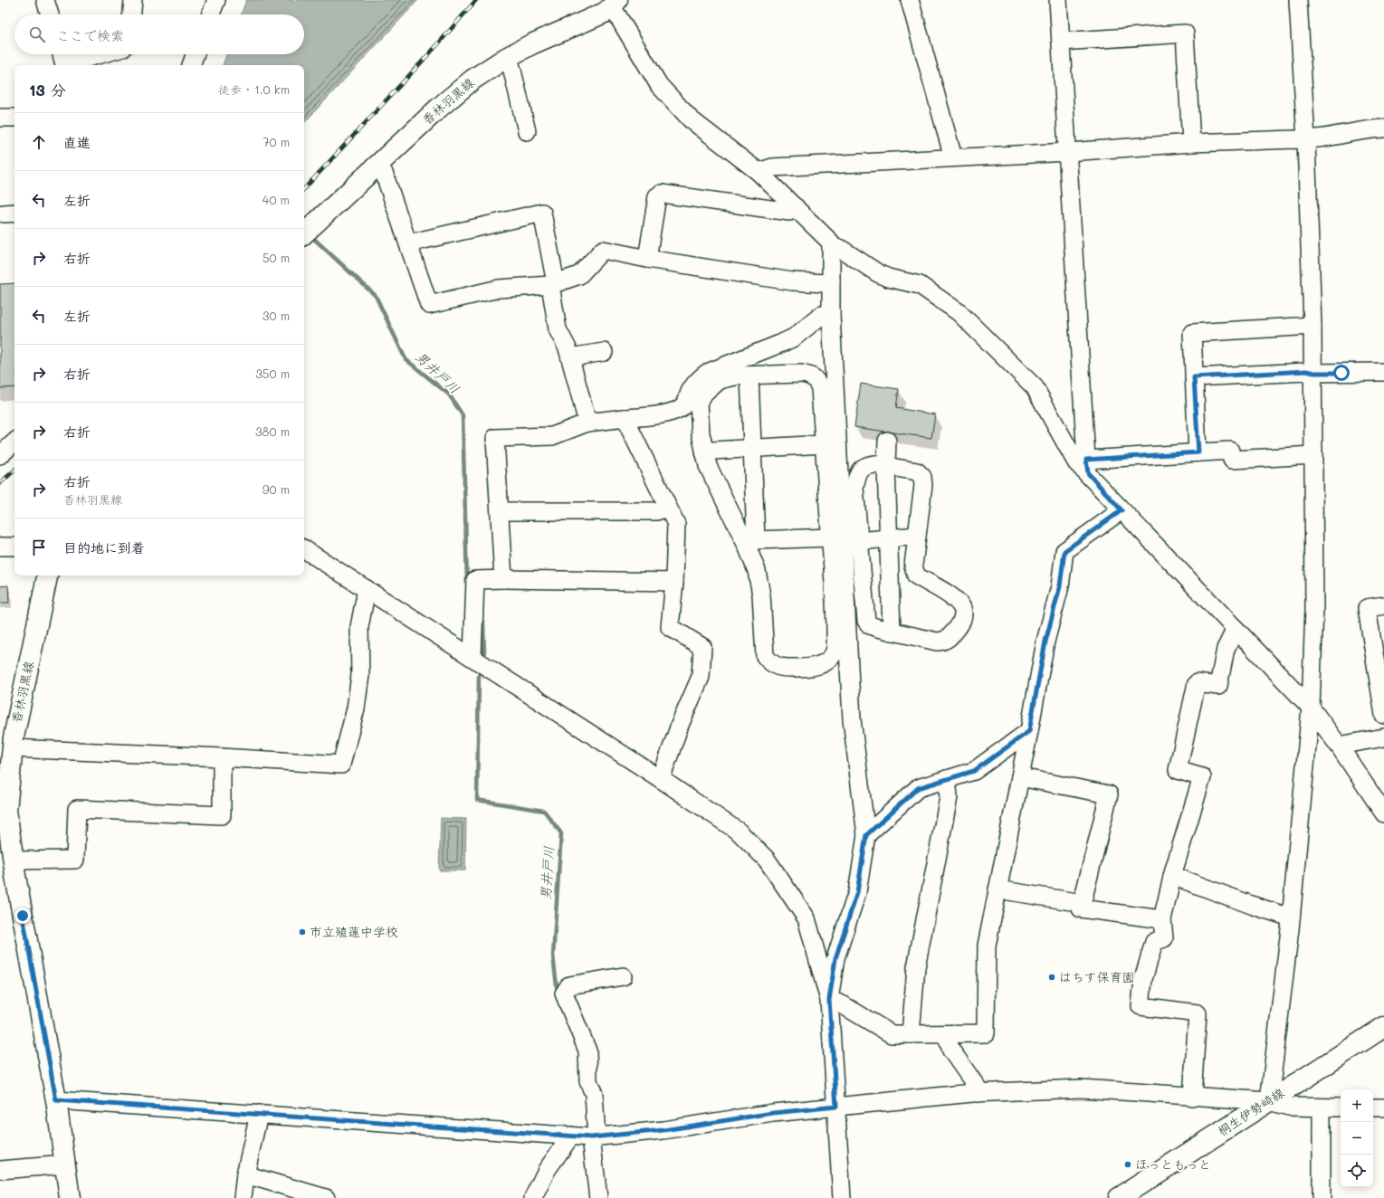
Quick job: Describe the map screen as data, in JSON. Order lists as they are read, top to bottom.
{
  "streets": {
    "main road": ["香林羽黒線", "桐生伊勢崎線"]
  },
  "water": ["男井戸川"],
  "places": ["市立殖蓮中学校", "はちす保育園", "ほっともっと"],
  "page": {
    "search": "ここで検索",
    "heading": ["13 分", "徒歩 · 1.0 km"],
    "list": [
      ["直進", "70 m"],
      ["左折", "40 m"],
      ["右折", "50 m"],
      ["左折", "30 m"],
      ["右折", "350 m"],
      ["右折", "380 m"],
      ["右折", "香林羽黒線", "90 m"],
      "目的地に到着"
    ],
    "map_buttons": ["+", "−"]
  }
}
